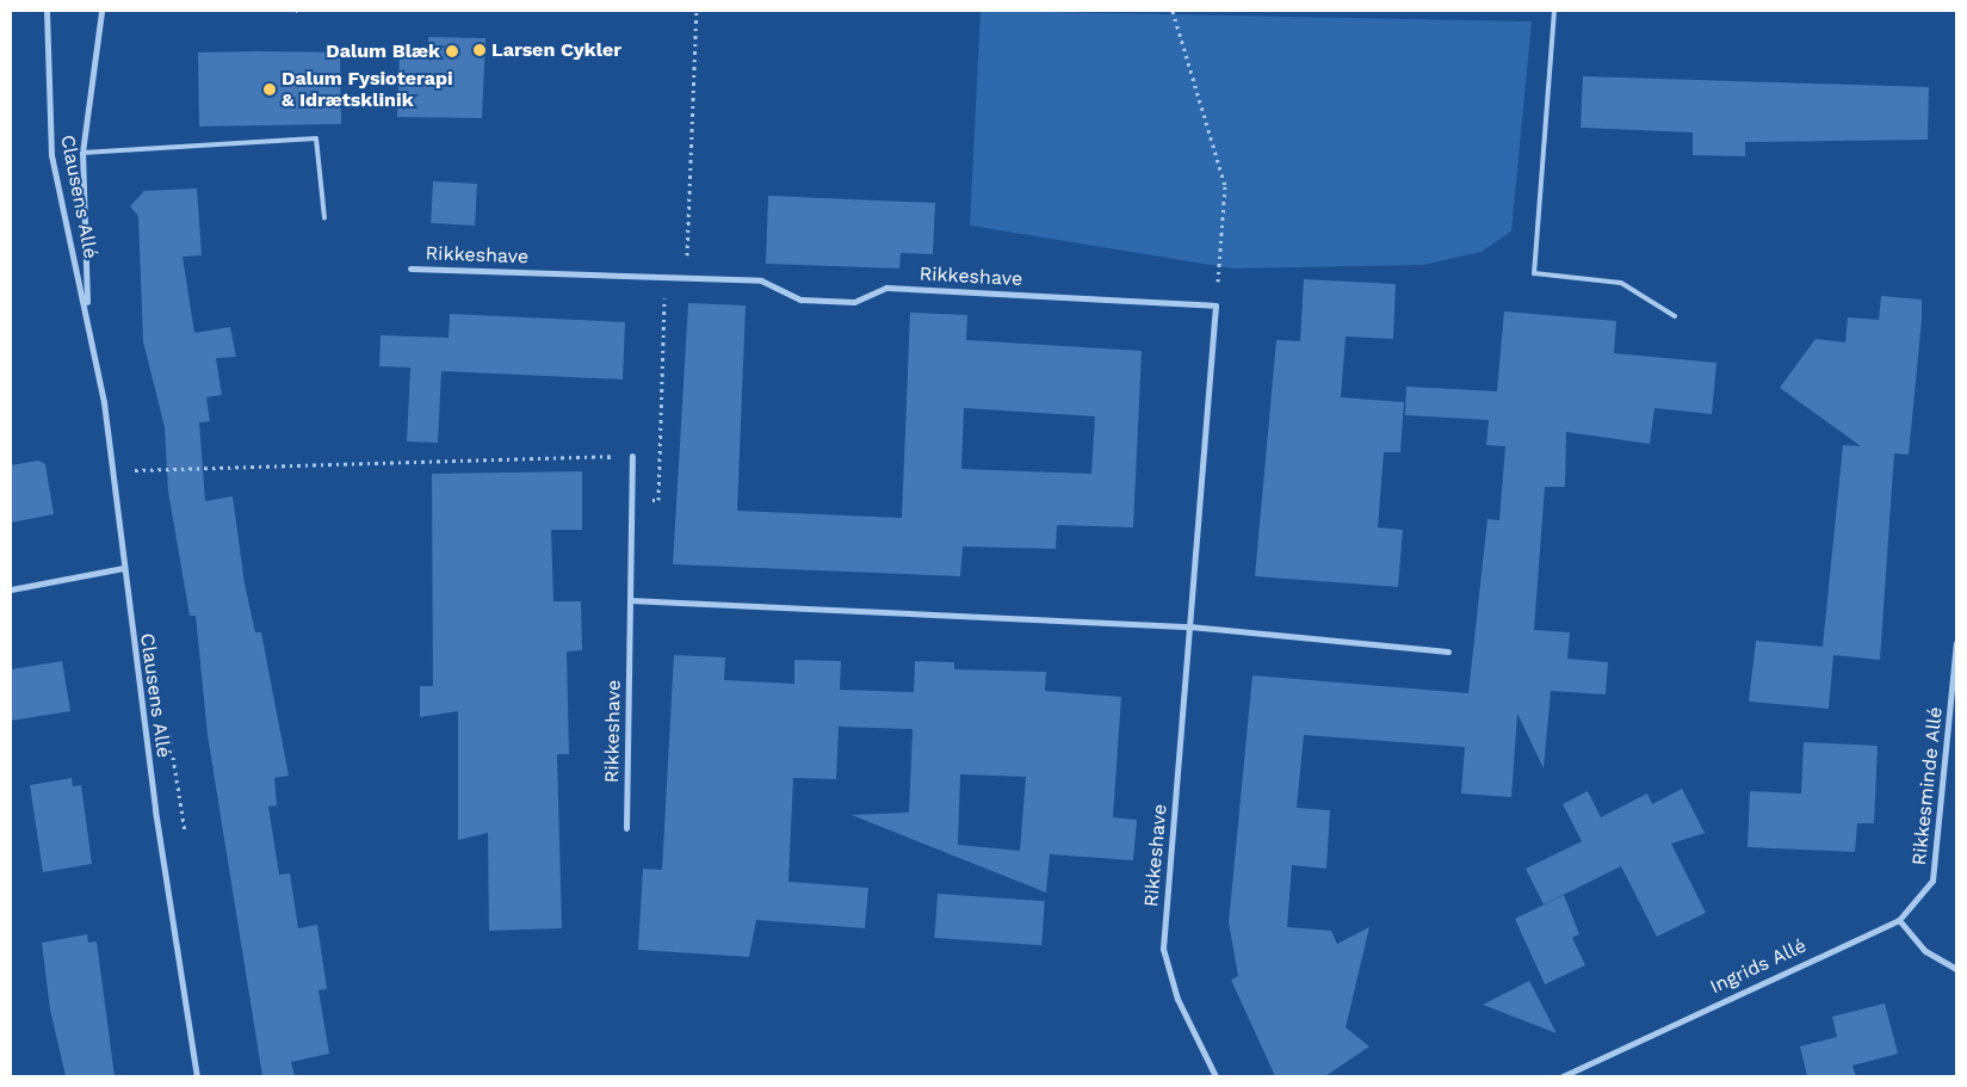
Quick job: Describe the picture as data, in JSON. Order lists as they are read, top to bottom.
{
  "streets": {
    "street": [
      "Clausens Allé",
      "Rikkeshave",
      "Rikkesminde Allé",
      "Ingrids Allé"
    ]
  },
  "crossings": [
    ["Rikkesminde Allé", "Ingrids Allé"]
  ],
  "places": ["Larsen Cykler", "Dalum Blæk", "Dalum Fysioterapi & Idrætsklinik"]
}
